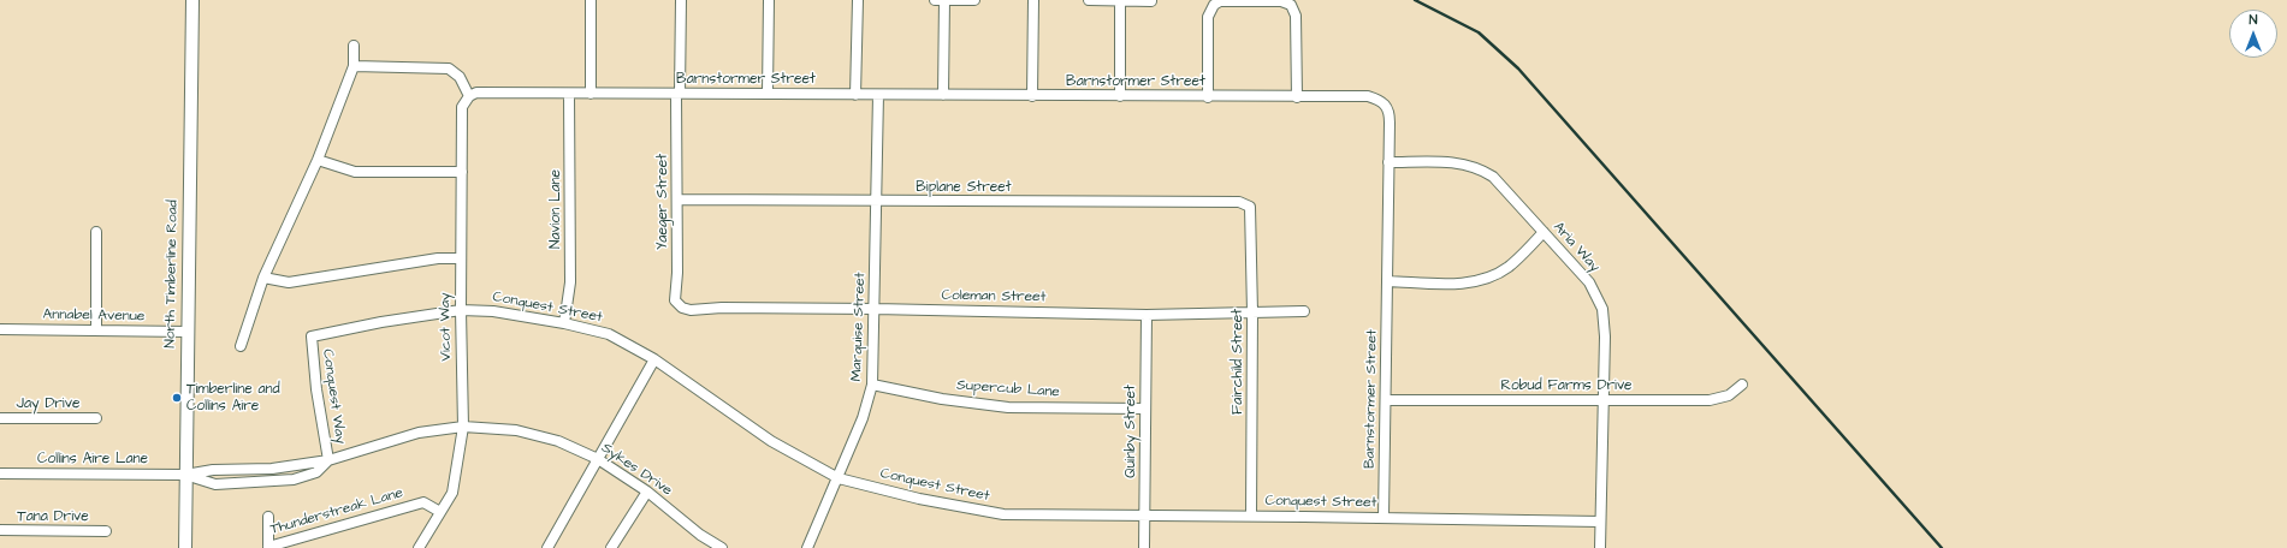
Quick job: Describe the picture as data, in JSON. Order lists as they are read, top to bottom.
{
  "streets": {
    "main road": ["North Timberline Road"],
    "street": [
      "Barnstormer Street",
      "Biplane Street",
      "Yaeger Street",
      "Navion Lane",
      "Aria Way",
      "Coleman Street",
      "Conquest Street",
      "Annabel Avenue",
      "Vicot Way",
      "Marquise Street",
      "Fairchild Street",
      "Robud Farms Drive",
      "Supercub Lane",
      "Conquest Way",
      "Jay Drive",
      "Quinby Street",
      "Collins Aire Lane",
      "Sykes Drive",
      "Thunderstreak Lane",
      "Tana Drive"
    ]
  },
  "crossings": [
    ["Barnstormer Street", "Yaeger Street"],
    ["Barnstormer Street", "Navion Lane"],
    ["Barnstormer Street", "Aria Way"],
    ["Barnstormer Street", "Conquest Street"],
    ["Barnstormer Street", "Vicot Way"],
    ["Barnstormer Street", "Marquise Street"],
    ["Barnstormer Street", "Robud Farms Drive"],
    ["Biplane Street", "Yaeger Street"],
    ["Biplane Street", "Marquise Street"],
    ["Biplane Street", "Fairchild Street"],
    ["Yaeger Street", "Coleman Street"],
    ["Navion Lane", "Conquest Street"],
    ["Aria Way", "Conquest Street"],
    ["Aria Way", "Robud Farms Drive"],
    ["North Timberline Road", "Annabel Avenue"],
    ["North Timberline Road", "Collins Aire Lane"],
    ["Coleman Street", "Marquise Street"],
    ["Coleman Street", "Fairchild Street"],
    ["Coleman Street", "Quinby Street"],
    ["Conquest Street", "Vicot Way"],
    ["Conquest Street", "Marquise Street"],
    ["Conquest Street", "Fairchild Street"],
    ["Conquest Street", "Conquest Way"],
    ["Conquest Street", "Quinby Street"],
    ["Vicot Way", "Sykes Drive"],
    ["Vicot Way", "Thunderstreak Lane"],
    ["Marquise Street", "Supercub Lane"],
    ["Supercub Lane", "Quinby Street"],
    ["Conquest Way", "Sykes Drive"]
  ],
  "places": ["Timberline and Collins Aire"],
  "north": "top"
}
